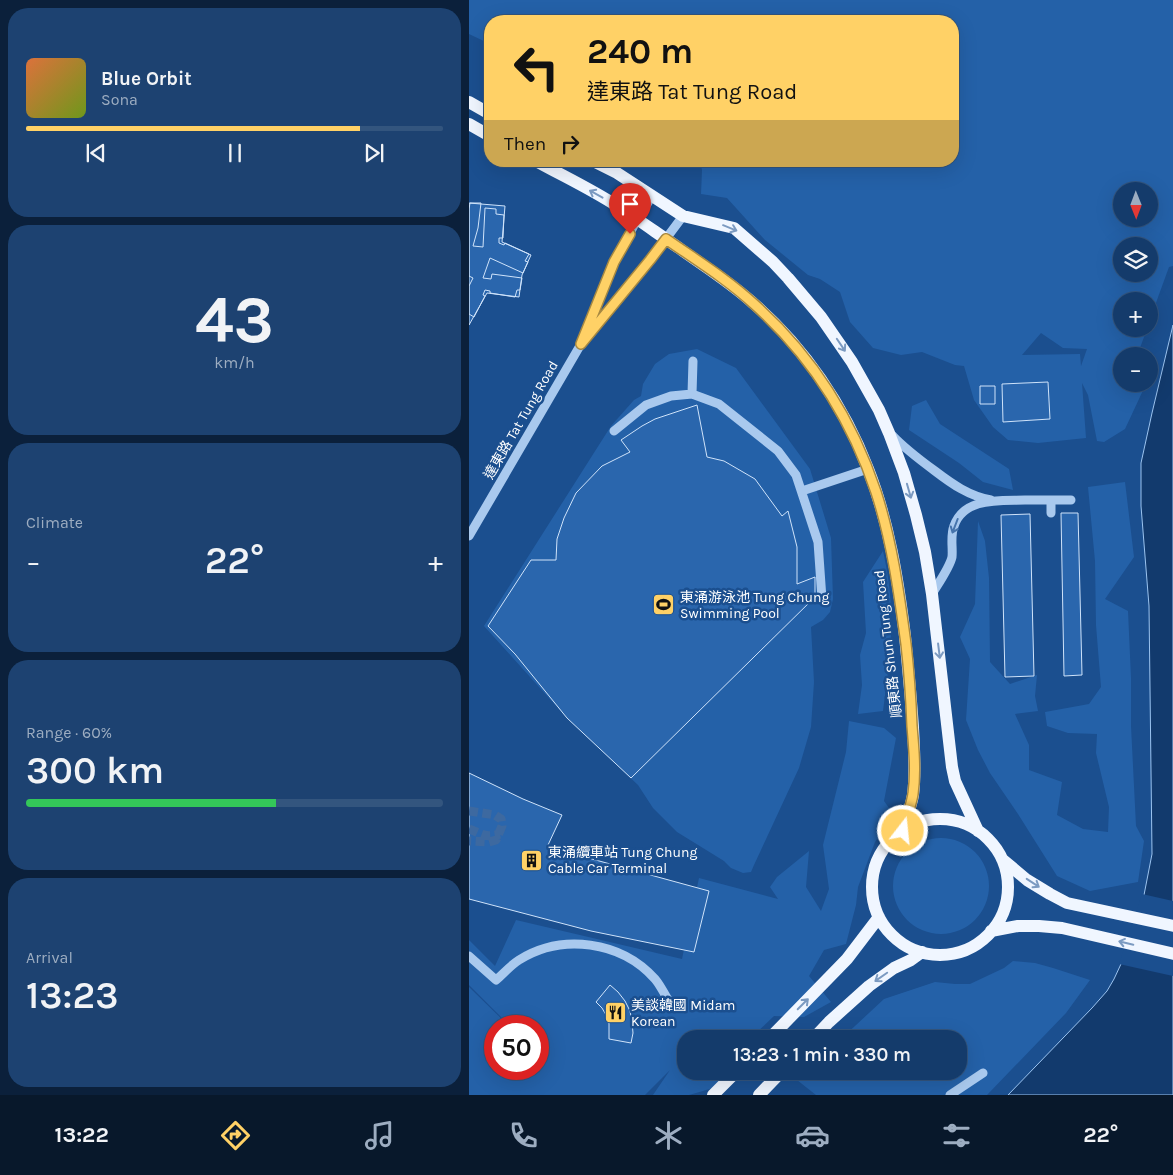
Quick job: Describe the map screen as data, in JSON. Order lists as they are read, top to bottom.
{
  "streets": {
    "main road": ["順東路 Shun Tung Road"],
    "street": ["達東路 Tat Tung Road"]
  },
  "crossings": [
    ["達東路 Tat Tung Road", "順東路 Shun Tung Road"]
  ],
  "places": {
    "sports": ["東涌游泳池 Tung Chung Swimming Pool"],
    "building": ["東涌纜車站 Tung Chung Cable Car Terminal"],
    "restaurant": ["美談韓國 Midam Korean"]
  },
  "north": "bottom",
  "page": {
    "turn": ["240 m", "達東路 Tat Tung Road"],
    "song": ["Blue Orbit", "Sona"],
    "then": "Then",
    "map_buttons": ["+", "−"],
    "tile": [
      ["43", "km/h"],
      "Climate",
      ["Range · 60%", "300 km"],
      ["Arrival", "13:23"]
    ],
    "heat": ["−", "22°", "+"],
    "limit": "50",
    "trip": "13:23 · 1 min · 330 m",
    "tabs": ["13:22", "22°"]
  }
}
